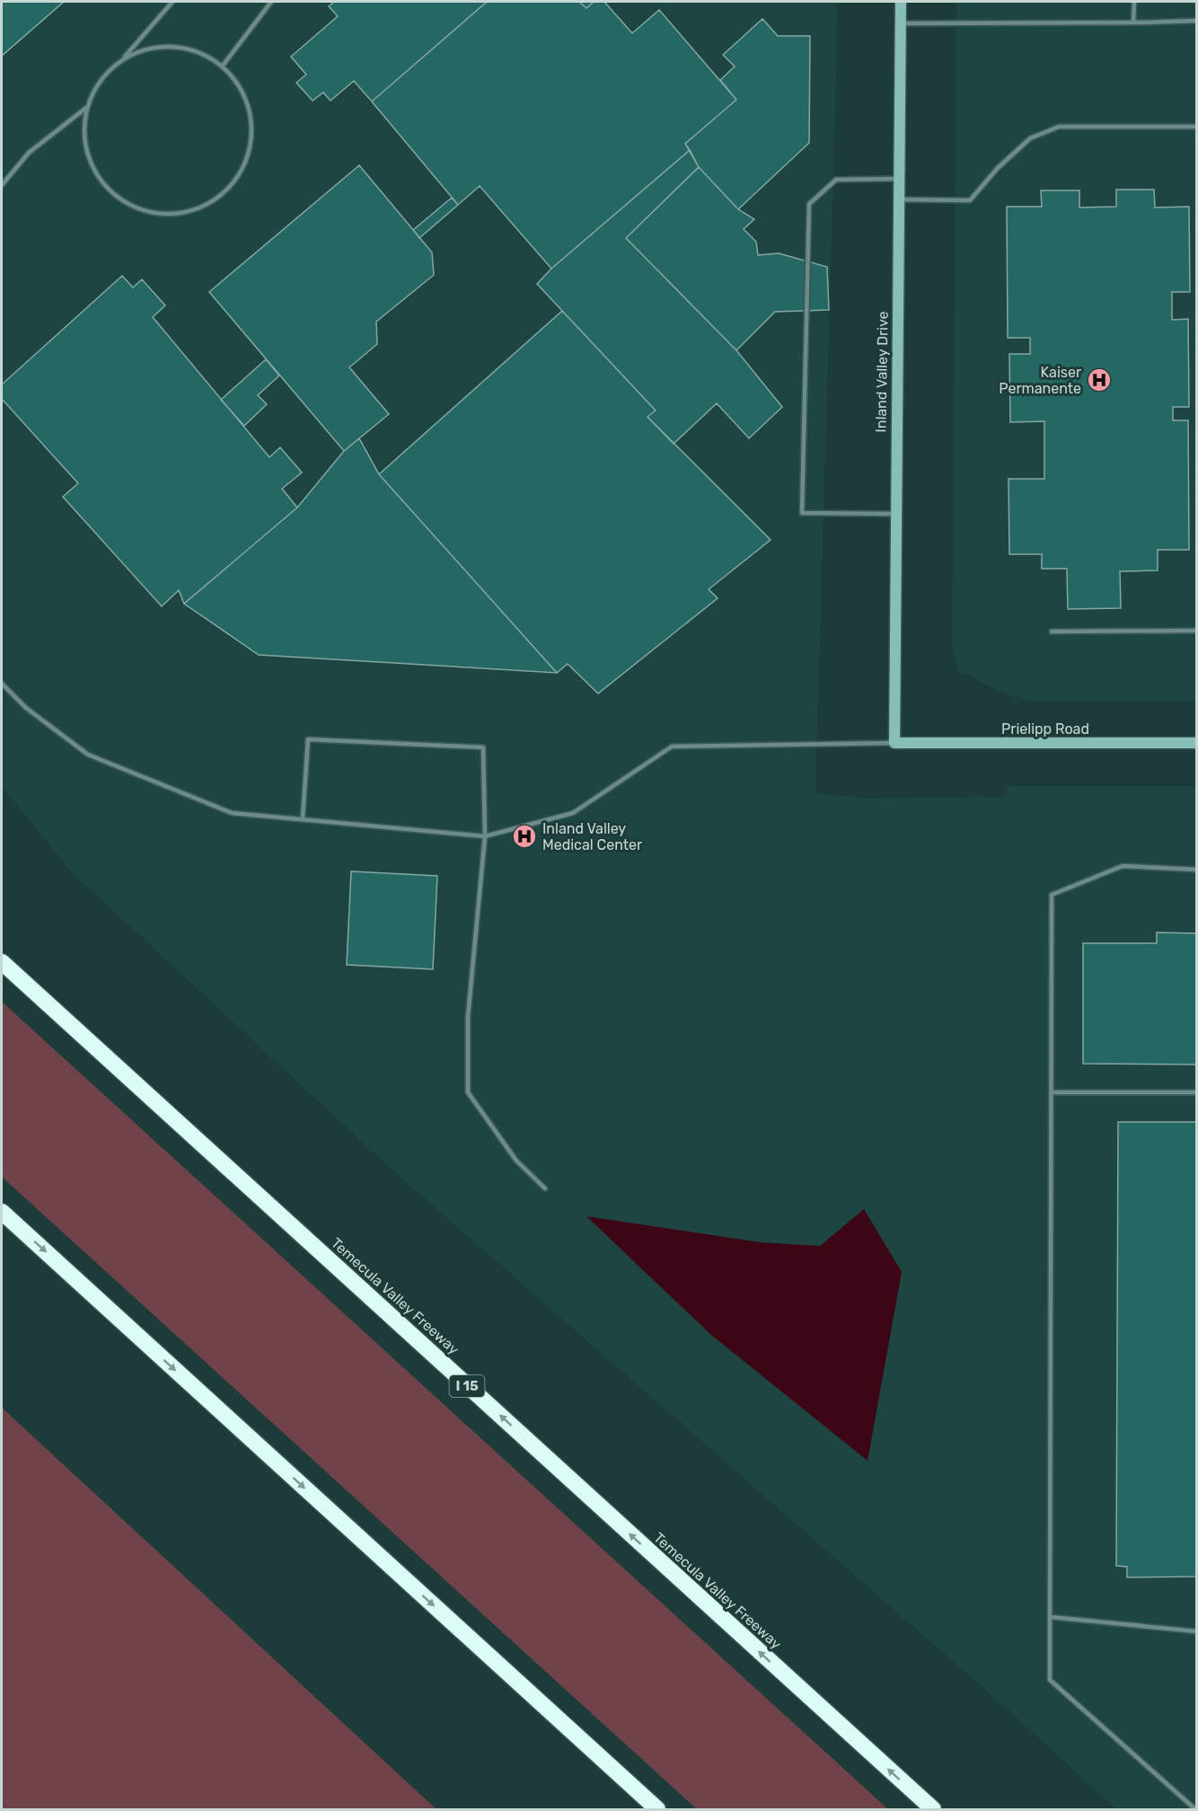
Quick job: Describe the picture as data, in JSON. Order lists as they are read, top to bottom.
{
  "streets": {
    "highway": ["Temecula Valley Freeway", "I 15"],
    "street": ["Inland Valley Drive", "Prielipp Road"]
  },
  "crossings": [
    ["Inland Valley Drive", "Prielipp Road"]
  ],
  "one_way": ["Temecula Valley Freeway"],
  "places": {
    "hospital": ["Kaiser Permanente", "Inland Valley Medical Center"]
  }
}
